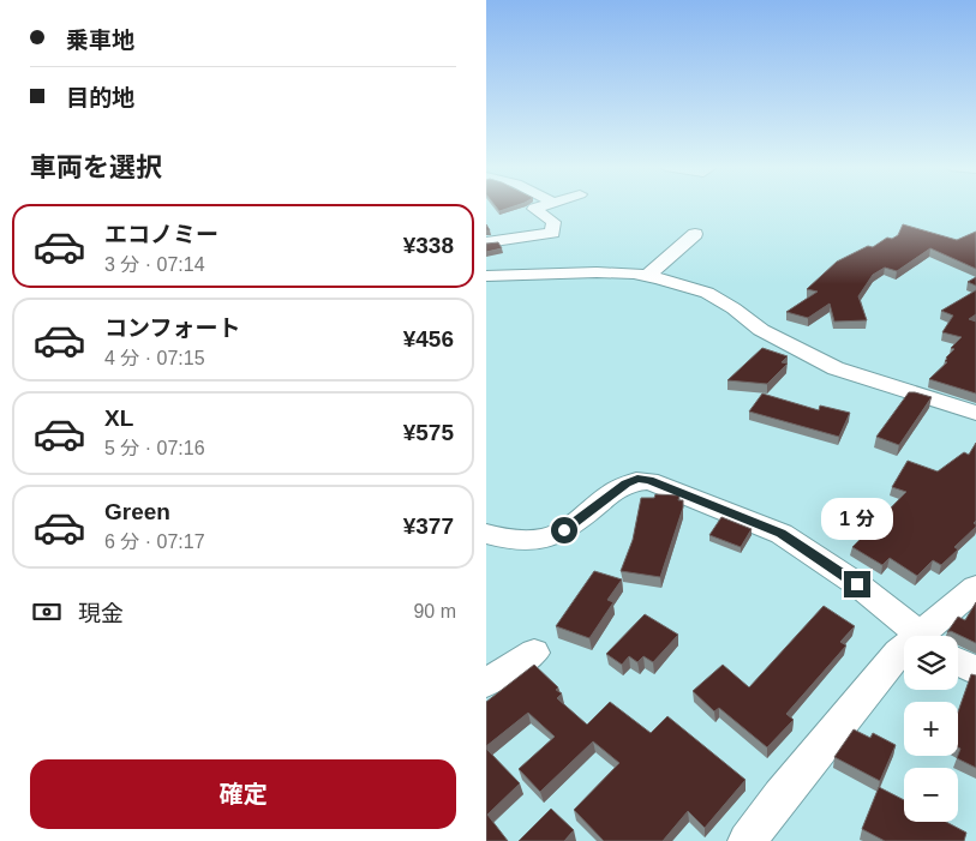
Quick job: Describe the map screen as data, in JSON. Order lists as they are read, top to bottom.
{
  "page": {
    "banner": ["乗車地", "目的地"],
    "heading": "車両を選択",
    "list": [
      {
        "name": "エコノミー",
        "note": "3 分 · 07:14",
        "value": "¥338"
      },
      {
        "name": "コンフォート",
        "note": "4 分 · 07:15",
        "value": "¥456"
      },
      {
        "name": "XL",
        "note": "5 分 · 07:16",
        "value": "¥575"
      },
      {
        "name": "Green",
        "note": "6 分 · 07:17",
        "value": "¥377"
      }
    ],
    "bubble": "1 分",
    "pay": ["現金", "90 m"],
    "map_buttons": ["+", "−"],
    "buttons": "確定"
  }
}
